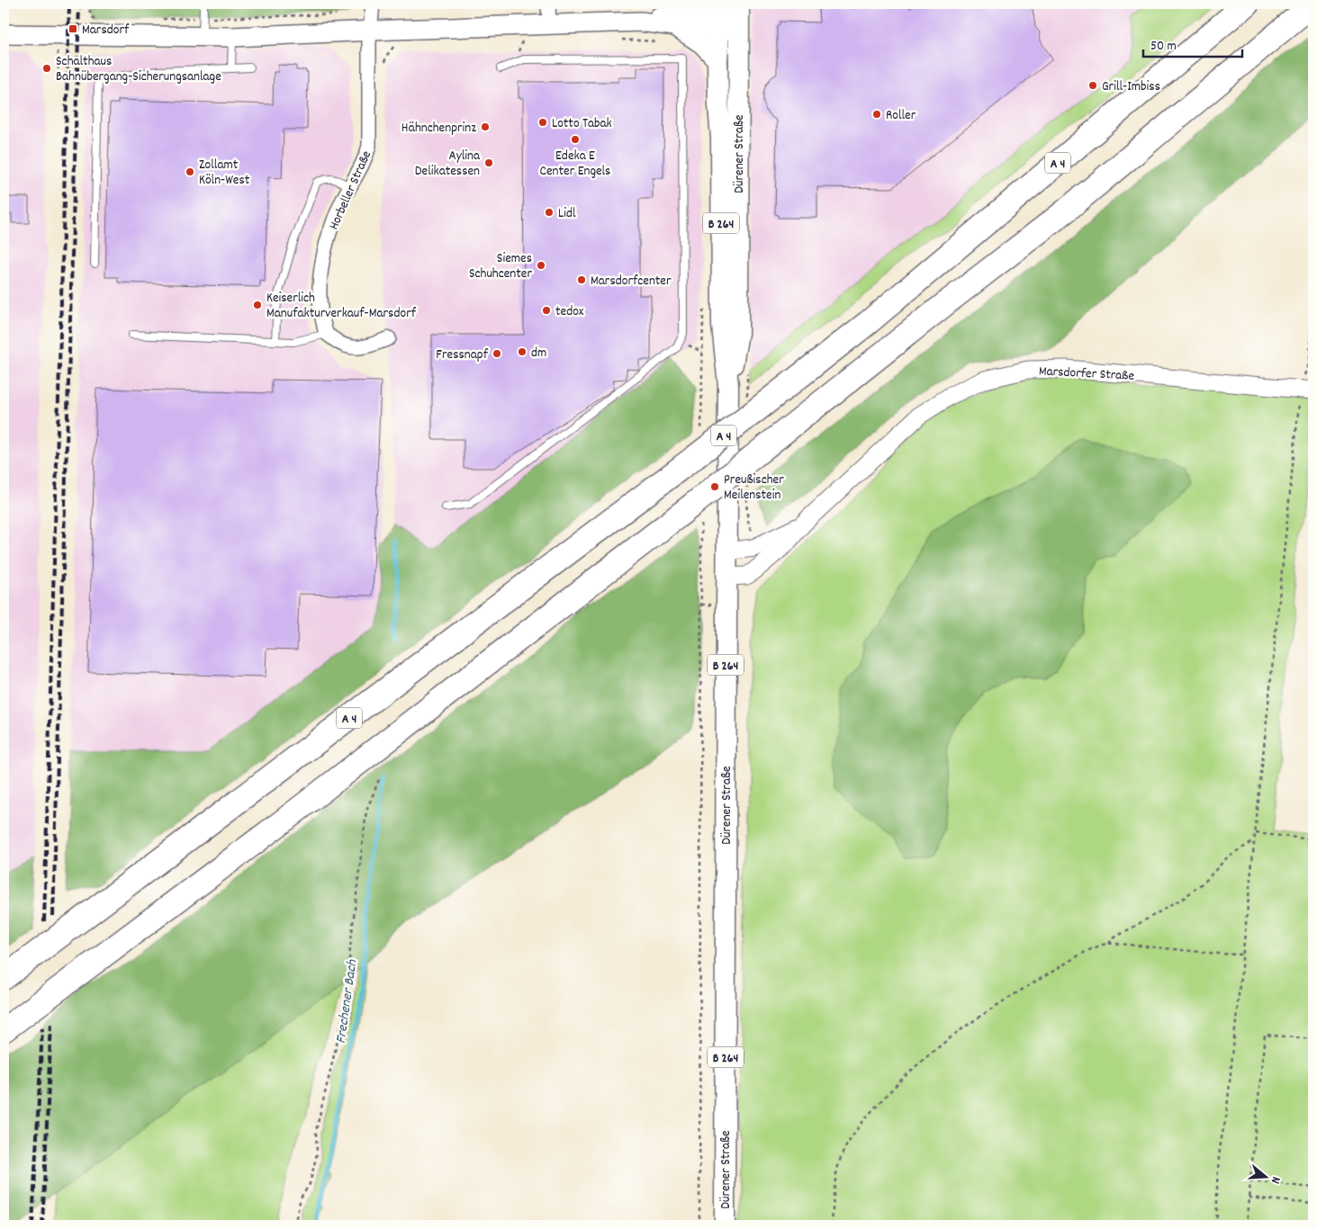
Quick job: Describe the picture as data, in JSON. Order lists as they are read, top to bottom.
{
  "streets": {
    "highway": ["A 4"],
    "main road": ["Dürener Straße", "B 264"],
    "street": ["Horbeller Straße", "Marsdorfer Straße"]
  },
  "crossings": [
    ["Dürener Straße", "Marsdorfer Straße"]
  ],
  "water": ["Frechener Bach"],
  "places": {
    "transit": ["Marsdorf"],
    "other": [
      "Schalthaus Bahnübergang-Sicherungsanlage",
      "Grill-Imbiss",
      "Roller",
      "Lotto Tabak",
      "Hähnchenprinz",
      "Edeka E Center Engels",
      "Aylina Delikatessen",
      "Zollamt Köln-West",
      "Lidl",
      "Siemes Schuhcenter",
      "Marsdorfcenter",
      "Keiserlich Manufakturverkauf-Marsdorf",
      "tedox",
      "dm",
      "Fressnapf",
      "Preußischer Meilenstein"
    ]
  },
  "scale_bar": "50 m",
  "north": "right"
}
